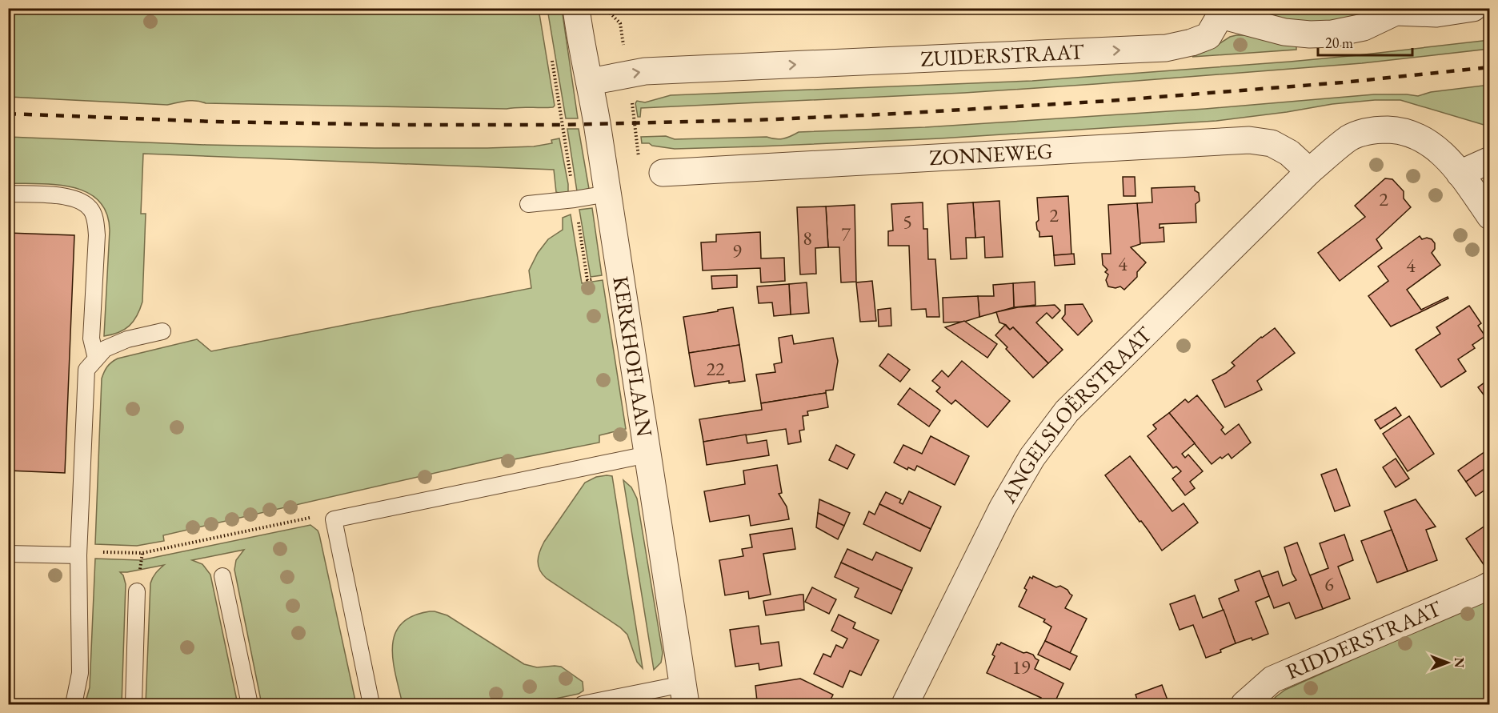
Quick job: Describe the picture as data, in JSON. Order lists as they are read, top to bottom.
{
  "streets": {
    "street": [
      "ZUIDERSTRAAT",
      "ZONNEWEG",
      "KERKHOFLAAN",
      "ANGELSLOËRSTRAAT",
      "RIDDERSTRAAT"
    ]
  },
  "crossings": [
    ["ZUIDERSTRAAT", "KERKHOFLAAN"],
    ["ZONNEWEG", "ANGELSLOËRSTRAAT"]
  ],
  "one_way": ["ZUIDERSTRAAT"],
  "house_numbers": [
    "2",
    "2",
    "5",
    "7",
    "8",
    "9",
    "4",
    "4",
    "22",
    "6",
    "19"
  ],
  "scale_bar": "20 m",
  "north": "right"
}
